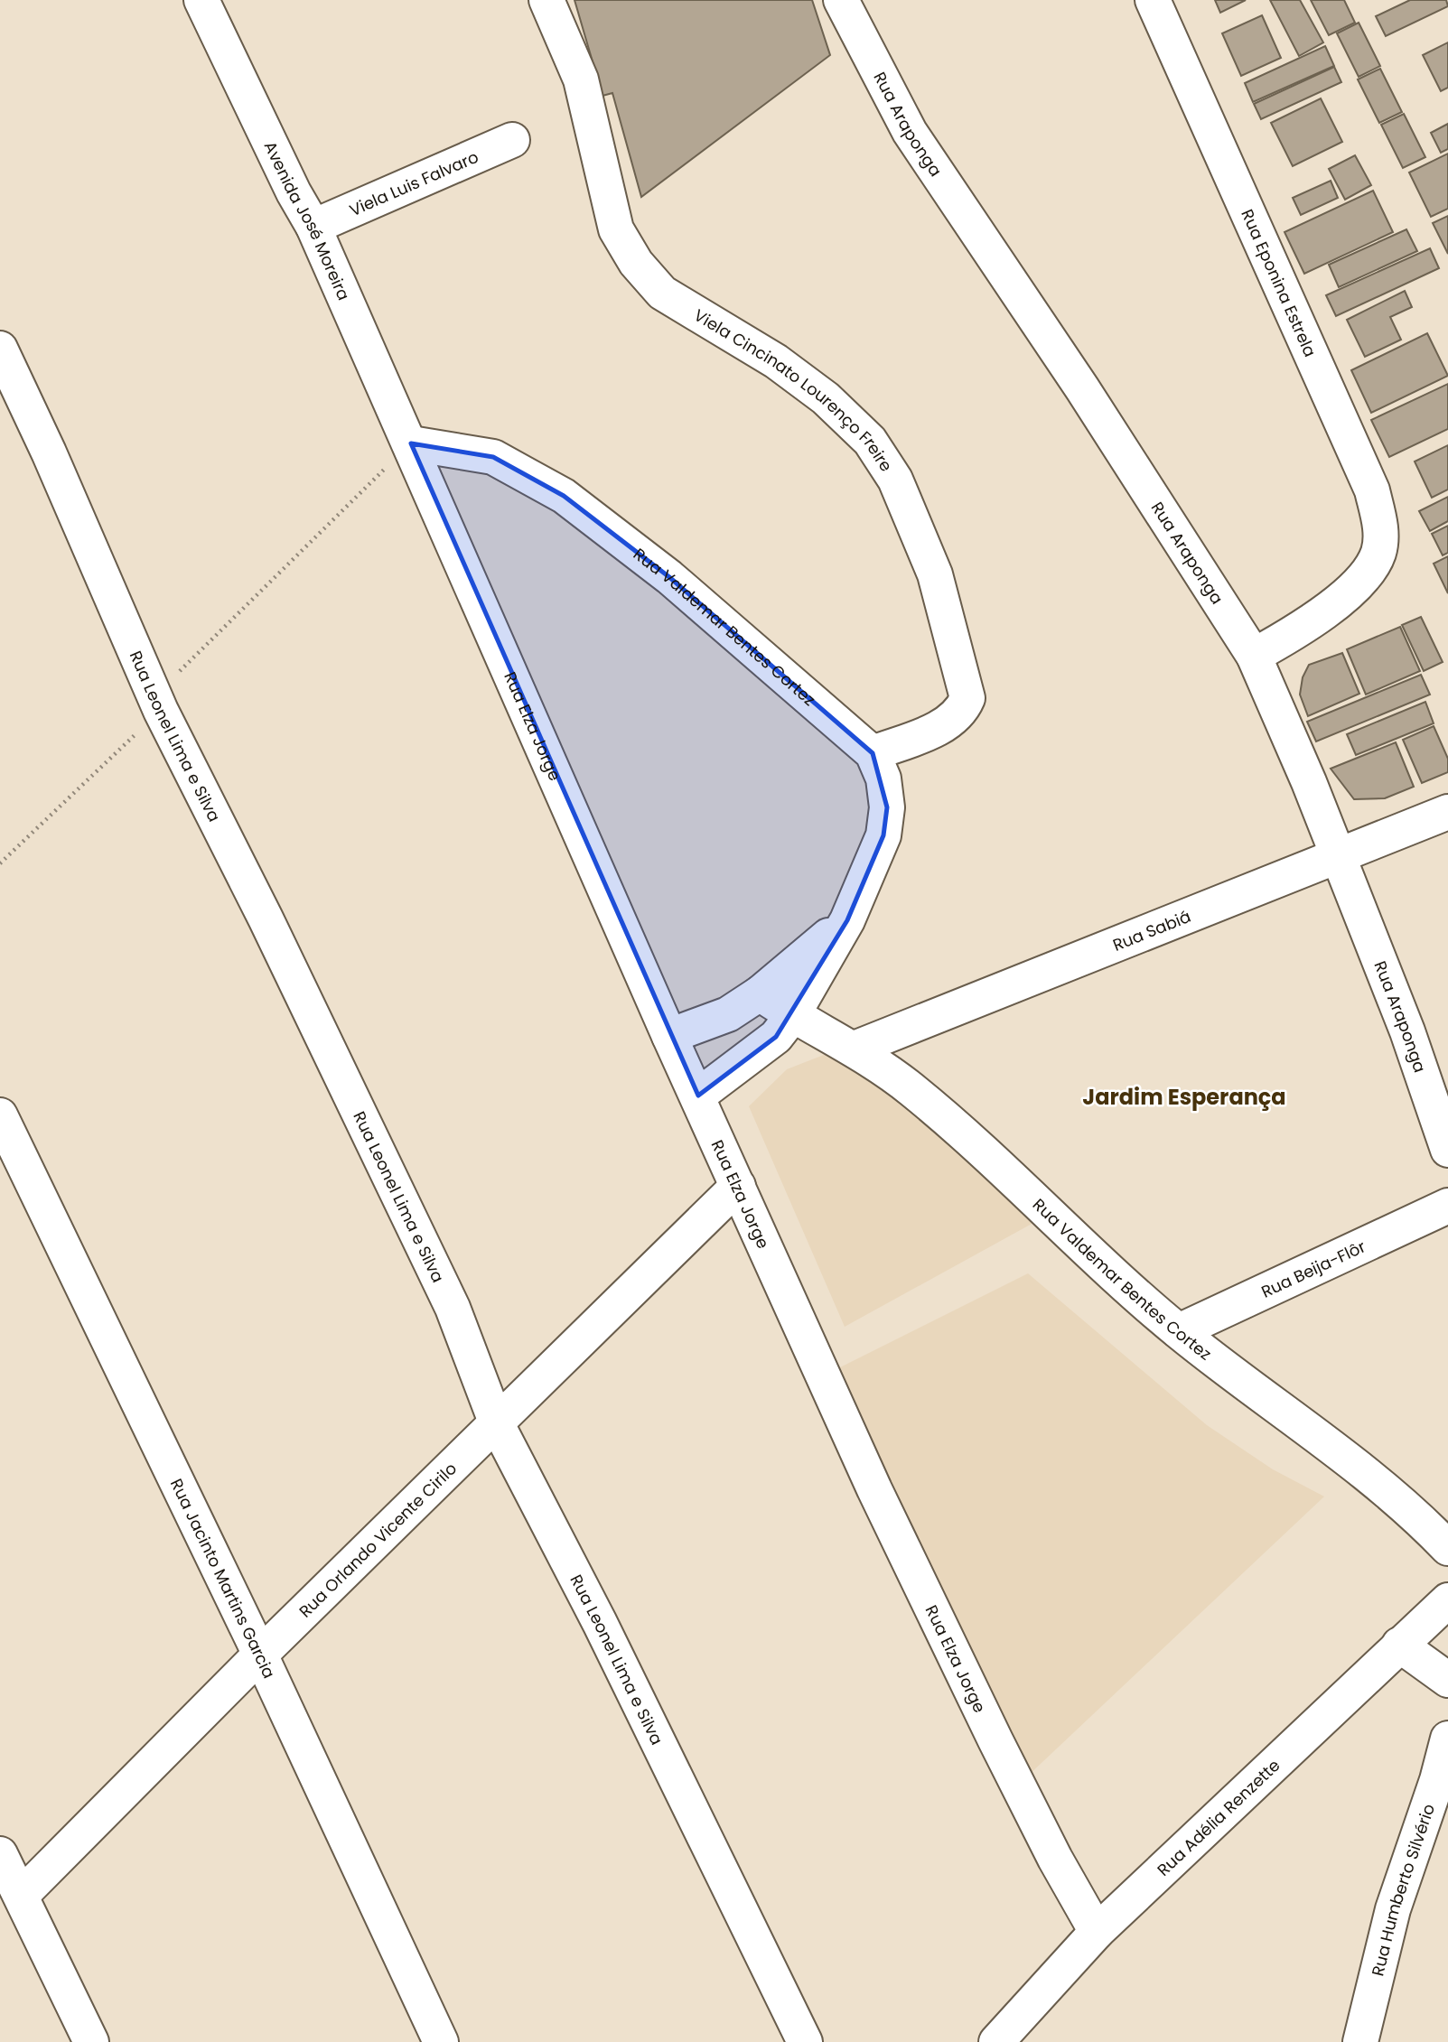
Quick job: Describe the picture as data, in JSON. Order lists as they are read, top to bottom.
{
  "streets": {
    "street": [
      "Rua Araponga",
      "Viela Luis Falvaro",
      "Avenida José Moreira",
      "Rua Eponina Estrela",
      "Viela Cincinato Lourenço Freire",
      "Rua Valdemar Bentes Cortez",
      "Rua Elza Jorge",
      "Rua Leonel Lima e Silva",
      "Rua Sabiá",
      "Rua Beija-Flôr",
      "Rua Orlando Vicente Cirilo",
      "Rua Jacinto Martins Garcia",
      "Rua Adélia Renzette",
      "Rua Humberto Silvério"
    ]
  },
  "crossings": [
    ["Rua Araponga", "Rua Eponina Estrela"],
    ["Rua Araponga", "Rua Sabiá"],
    ["Viela Luis Falvaro", "Avenida José Moreira"],
    ["Avenida José Moreira", "Rua Valdemar Bentes Cortez"],
    ["Avenida José Moreira", "Rua Elza Jorge"],
    ["Viela Cincinato Lourenço Freire", "Rua Valdemar Bentes Cortez"],
    ["Rua Valdemar Bentes Cortez", "Rua Elza Jorge"],
    ["Rua Valdemar Bentes Cortez", "Rua Sabiá"],
    ["Rua Valdemar Bentes Cortez", "Rua Beija-Flôr"],
    ["Rua Elza Jorge", "Rua Orlando Vicente Cirilo"],
    ["Rua Elza Jorge", "Rua Adélia Renzette"],
    ["Rua Leonel Lima e Silva", "Rua Orlando Vicente Cirilo"],
    ["Rua Orlando Vicente Cirilo", "Rua Jacinto Martins Garcia"]
  ],
  "districts": ["Jardim Esperança"]
}
